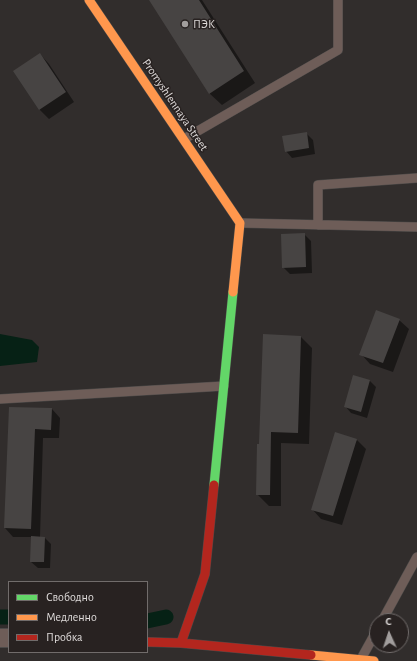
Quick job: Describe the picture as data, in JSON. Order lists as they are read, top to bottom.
{
  "streets": {
    "street": ["Promyshlennaya Street"]
  },
  "places": ["ПЭК"],
  "legend": ["Свободно", "Медленно", "Пробка"],
  "north": "top"
}
